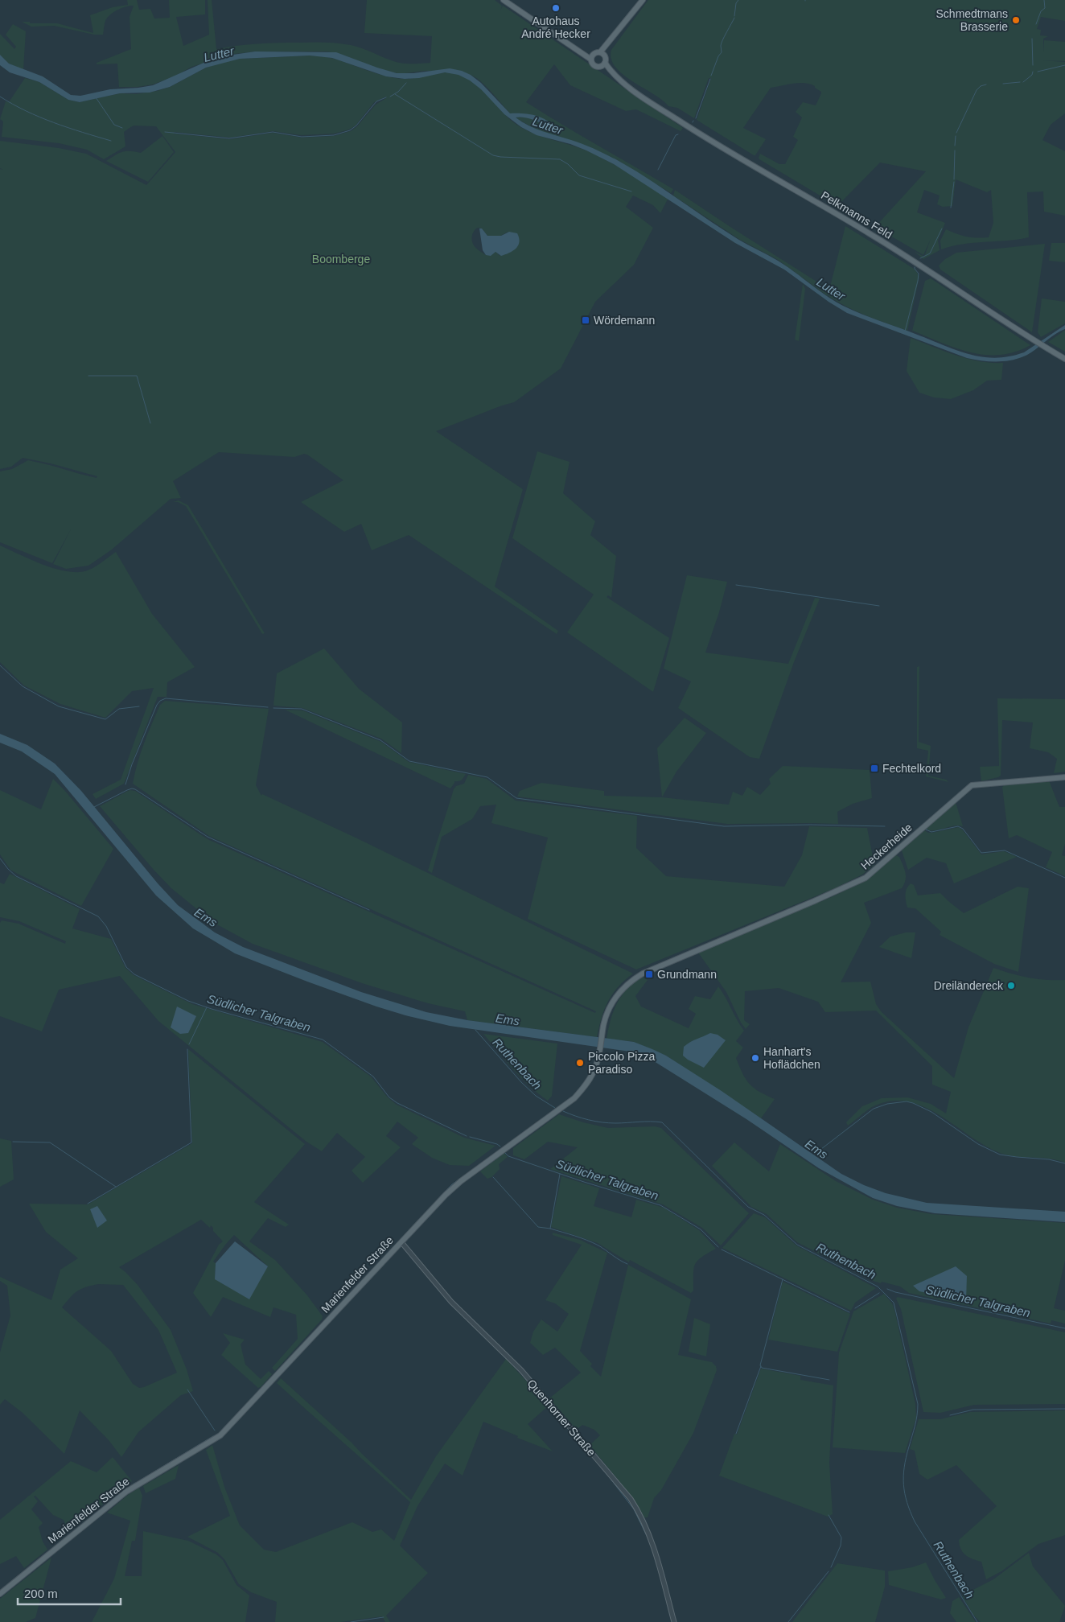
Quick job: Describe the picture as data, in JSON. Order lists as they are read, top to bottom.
{
  "streets": {
    "main road": ["Pelkmanns Feld", "Heckerheide", "Marienfelder Straße"],
    "street": ["Quenhorner Straße"]
  },
  "crossings": [
    ["Heckerheide", "Marienfelder Straße"],
    ["Marienfelder Straße", "Quenhorner Straße"]
  ],
  "water": [
    "Lutter",
    "Ems",
    "Südlicher Talgraben",
    "Ruthenbach"
  ],
  "parks": ["Boomberge"],
  "places": {
    "other": [
      "Autohaus André Hecker",
      "Schmedtmans Brasserie",
      "Dreiländereck",
      "Hanhart's Hoflädchen",
      "Piccolo Pizza Paradiso"
    ],
    "transit": ["Wördemann", "Fechtelkord", "Grundmann"]
  },
  "scale_bar": "200 m"
}
